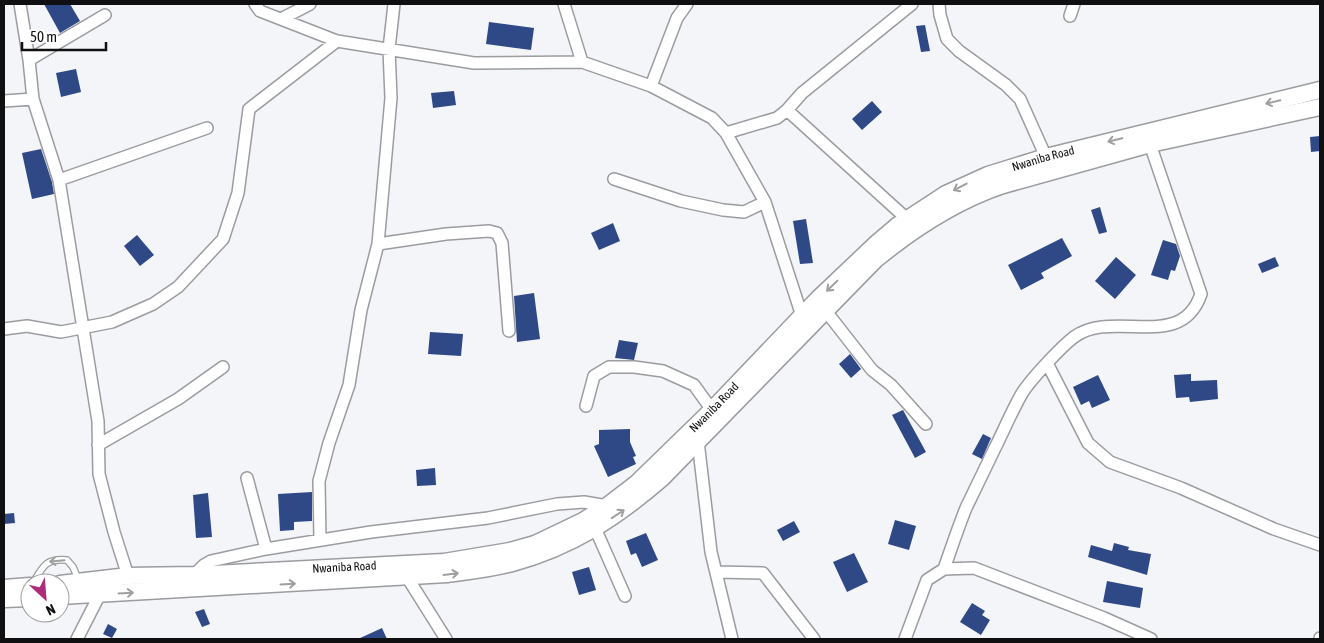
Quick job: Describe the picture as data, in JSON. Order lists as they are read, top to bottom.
{
  "streets": {
    "main road": ["Nwaniba Road"]
  },
  "scale_bar": "50 m",
  "north": "bottom right"
}
